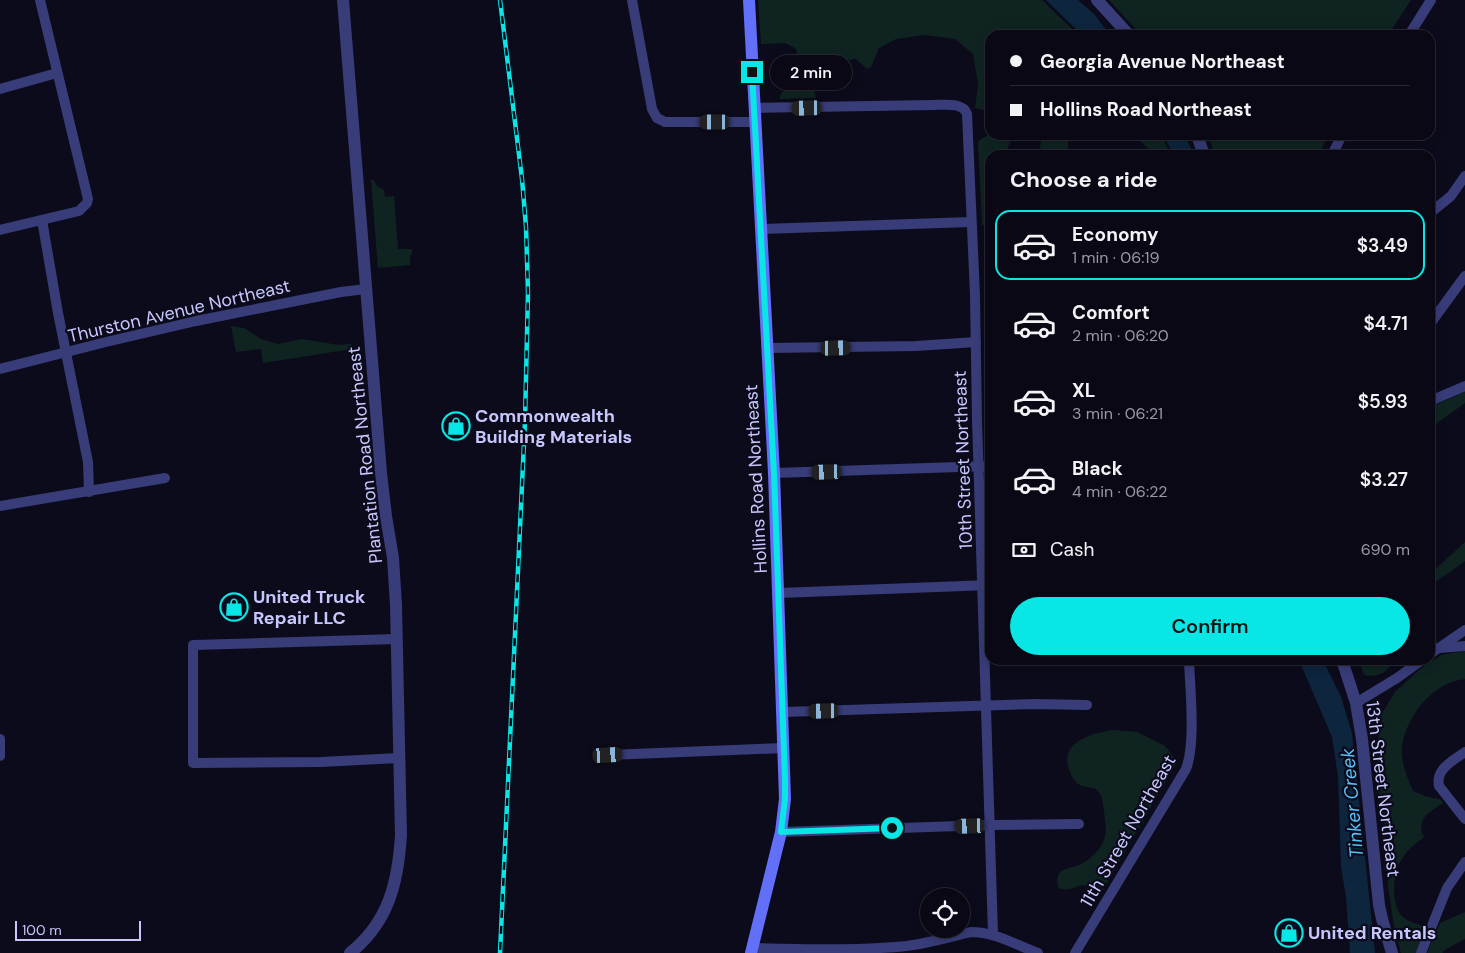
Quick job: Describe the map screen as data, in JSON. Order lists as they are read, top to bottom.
{
  "streets": {
    "main road": ["Hollins Road Northeast"],
    "street": [
      "Thurston Avenue Northeast",
      "Plantation Road Northeast",
      "10th Street Northeast",
      "13th Street Northeast",
      "11th Street Northeast"
    ]
  },
  "crossings": [
    ["Thurston Avenue Northeast", "Plantation Road Northeast"],
    ["10th Street Northeast", "Hollins Road Northeast"]
  ],
  "water": ["Tinker Creek"],
  "places": {
    "shop": ["Commonwealth Building Materials", "United Truck Repair LLC", "United Rentals"]
  },
  "scale_bar": "100 m",
  "page": {
    "banner": ["Georgia Avenue Northeast", "Hollins Road Northeast"],
    "bubble": "2 min",
    "heading": "Choose a ride",
    "list": [
      {
        "name": "Economy",
        "note": "1 min · 06:19",
        "value": "$3.49"
      },
      {
        "name": "Comfort",
        "note": "2 min · 06:20",
        "value": "$4.71"
      },
      {
        "name": "XL",
        "note": "3 min · 06:21",
        "value": "$5.93"
      },
      {
        "name": "Black",
        "note": "4 min · 06:22",
        "value": "$3.27"
      }
    ],
    "pay": ["Cash", "690 m"],
    "buttons": "Confirm",
    "scale": "100 m"
  }
}
